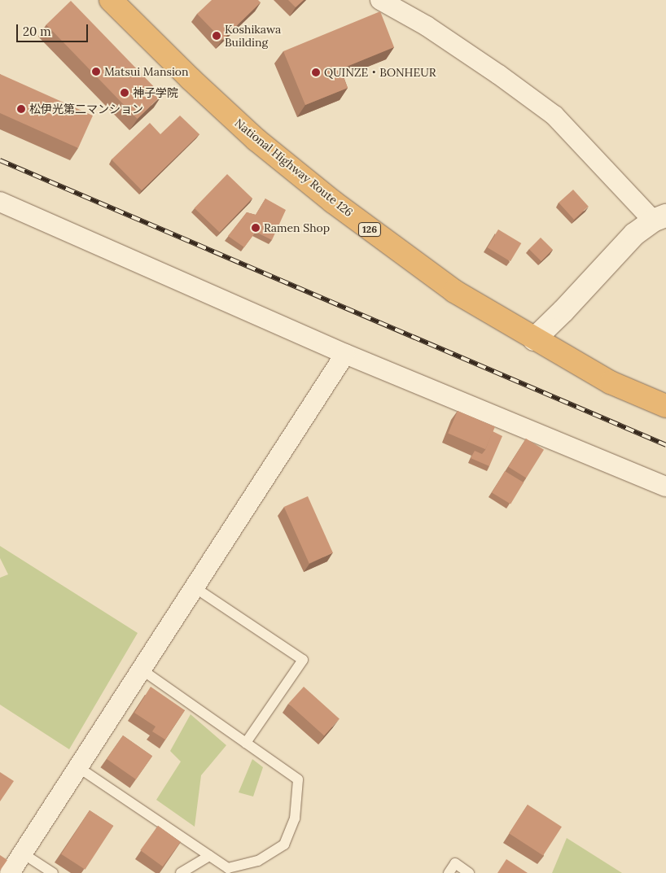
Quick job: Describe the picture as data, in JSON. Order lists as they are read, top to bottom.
{
  "streets": {
    "highway": ["National Highway Route 126", "126"]
  },
  "places": [
    "Koshikawa Building",
    "Matsui Mansion",
    "QUINZE・BONHEUR",
    "神子学院",
    "松伊光第二マンション",
    "Ramen Shop"
  ],
  "scale_bar": "20 m"
}
